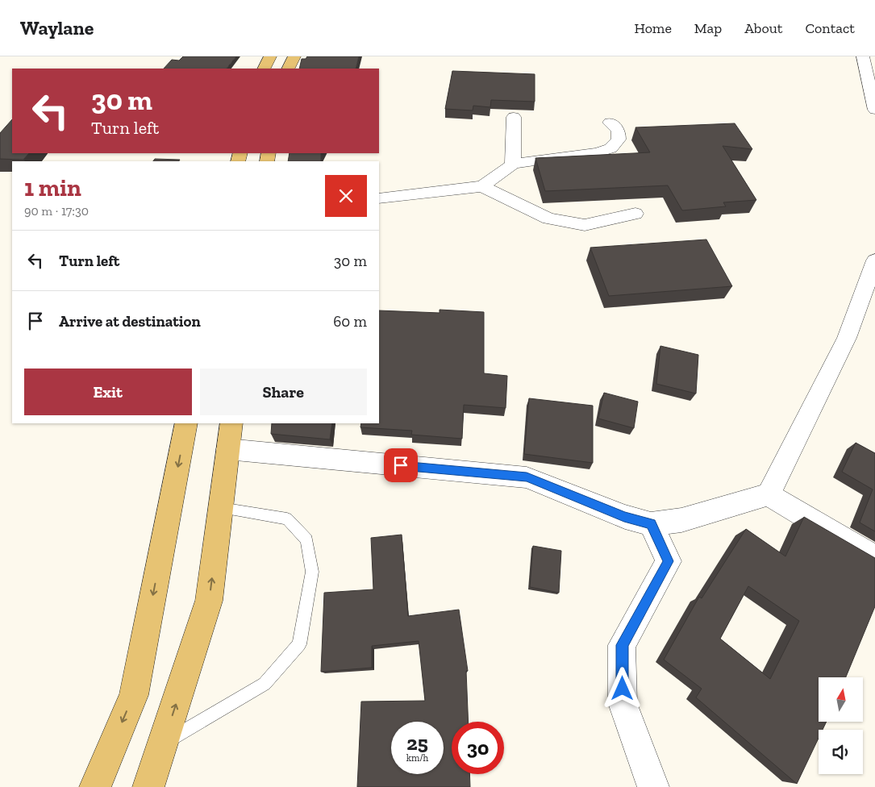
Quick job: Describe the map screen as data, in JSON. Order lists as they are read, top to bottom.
{
  "north": "top",
  "page": {
    "header": "Waylane",
    "nav": [
      "Home",
      "Map",
      "About",
      "Contact"
    ],
    "turn": ["30 m", "Turn left"],
    "heading": ["1 min", "90 m · 17:30"],
    "list": [
      {
        "name": "Turn left",
        "value": "30 m"
      },
      {
        "name": "Arrive at destination",
        "value": "60 m"
      }
    ],
    "buttons": ["Exit", "Share"],
    "speed": "25 km/h",
    "limit": "30"
  }
}
